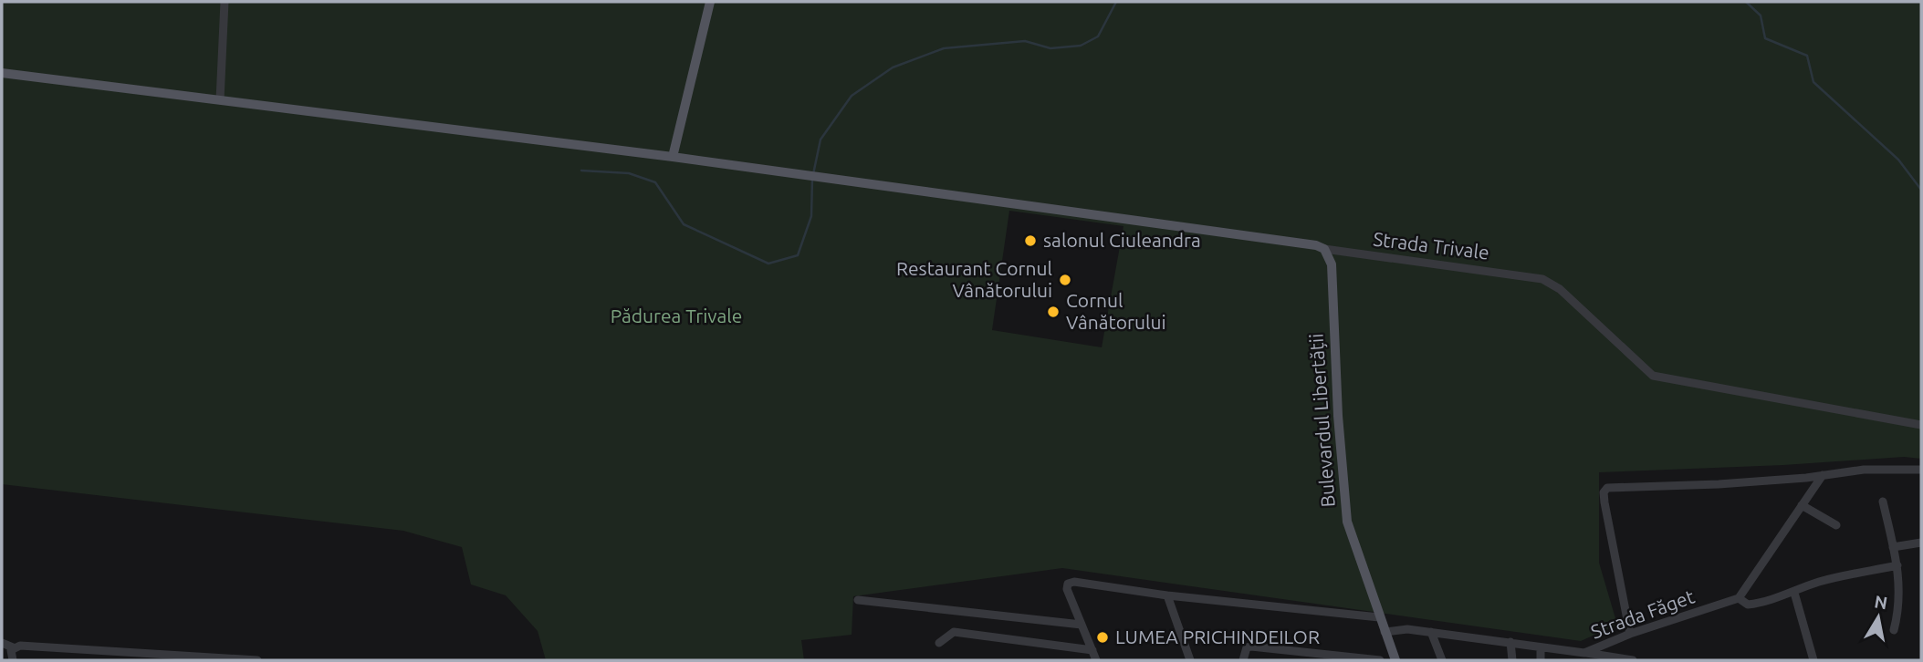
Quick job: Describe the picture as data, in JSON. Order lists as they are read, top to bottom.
{
  "streets": {
    "main road": ["Strada Trivale", "Bulevardul Libertății"],
    "street": ["Strada Făget"]
  },
  "crossings": [
    ["Strada Trivale", "Bulevardul Libertății"],
    ["Bulevardul Libertății", "Strada Făget"]
  ],
  "parks": ["Pădurea Trivale"],
  "places": [
    "salonul Ciuleandra",
    "Restaurant Cornul Vânătorului",
    "Cornul Vânătorului",
    "LUMEA PRICHINDEILOR"
  ],
  "north": "top"
}
